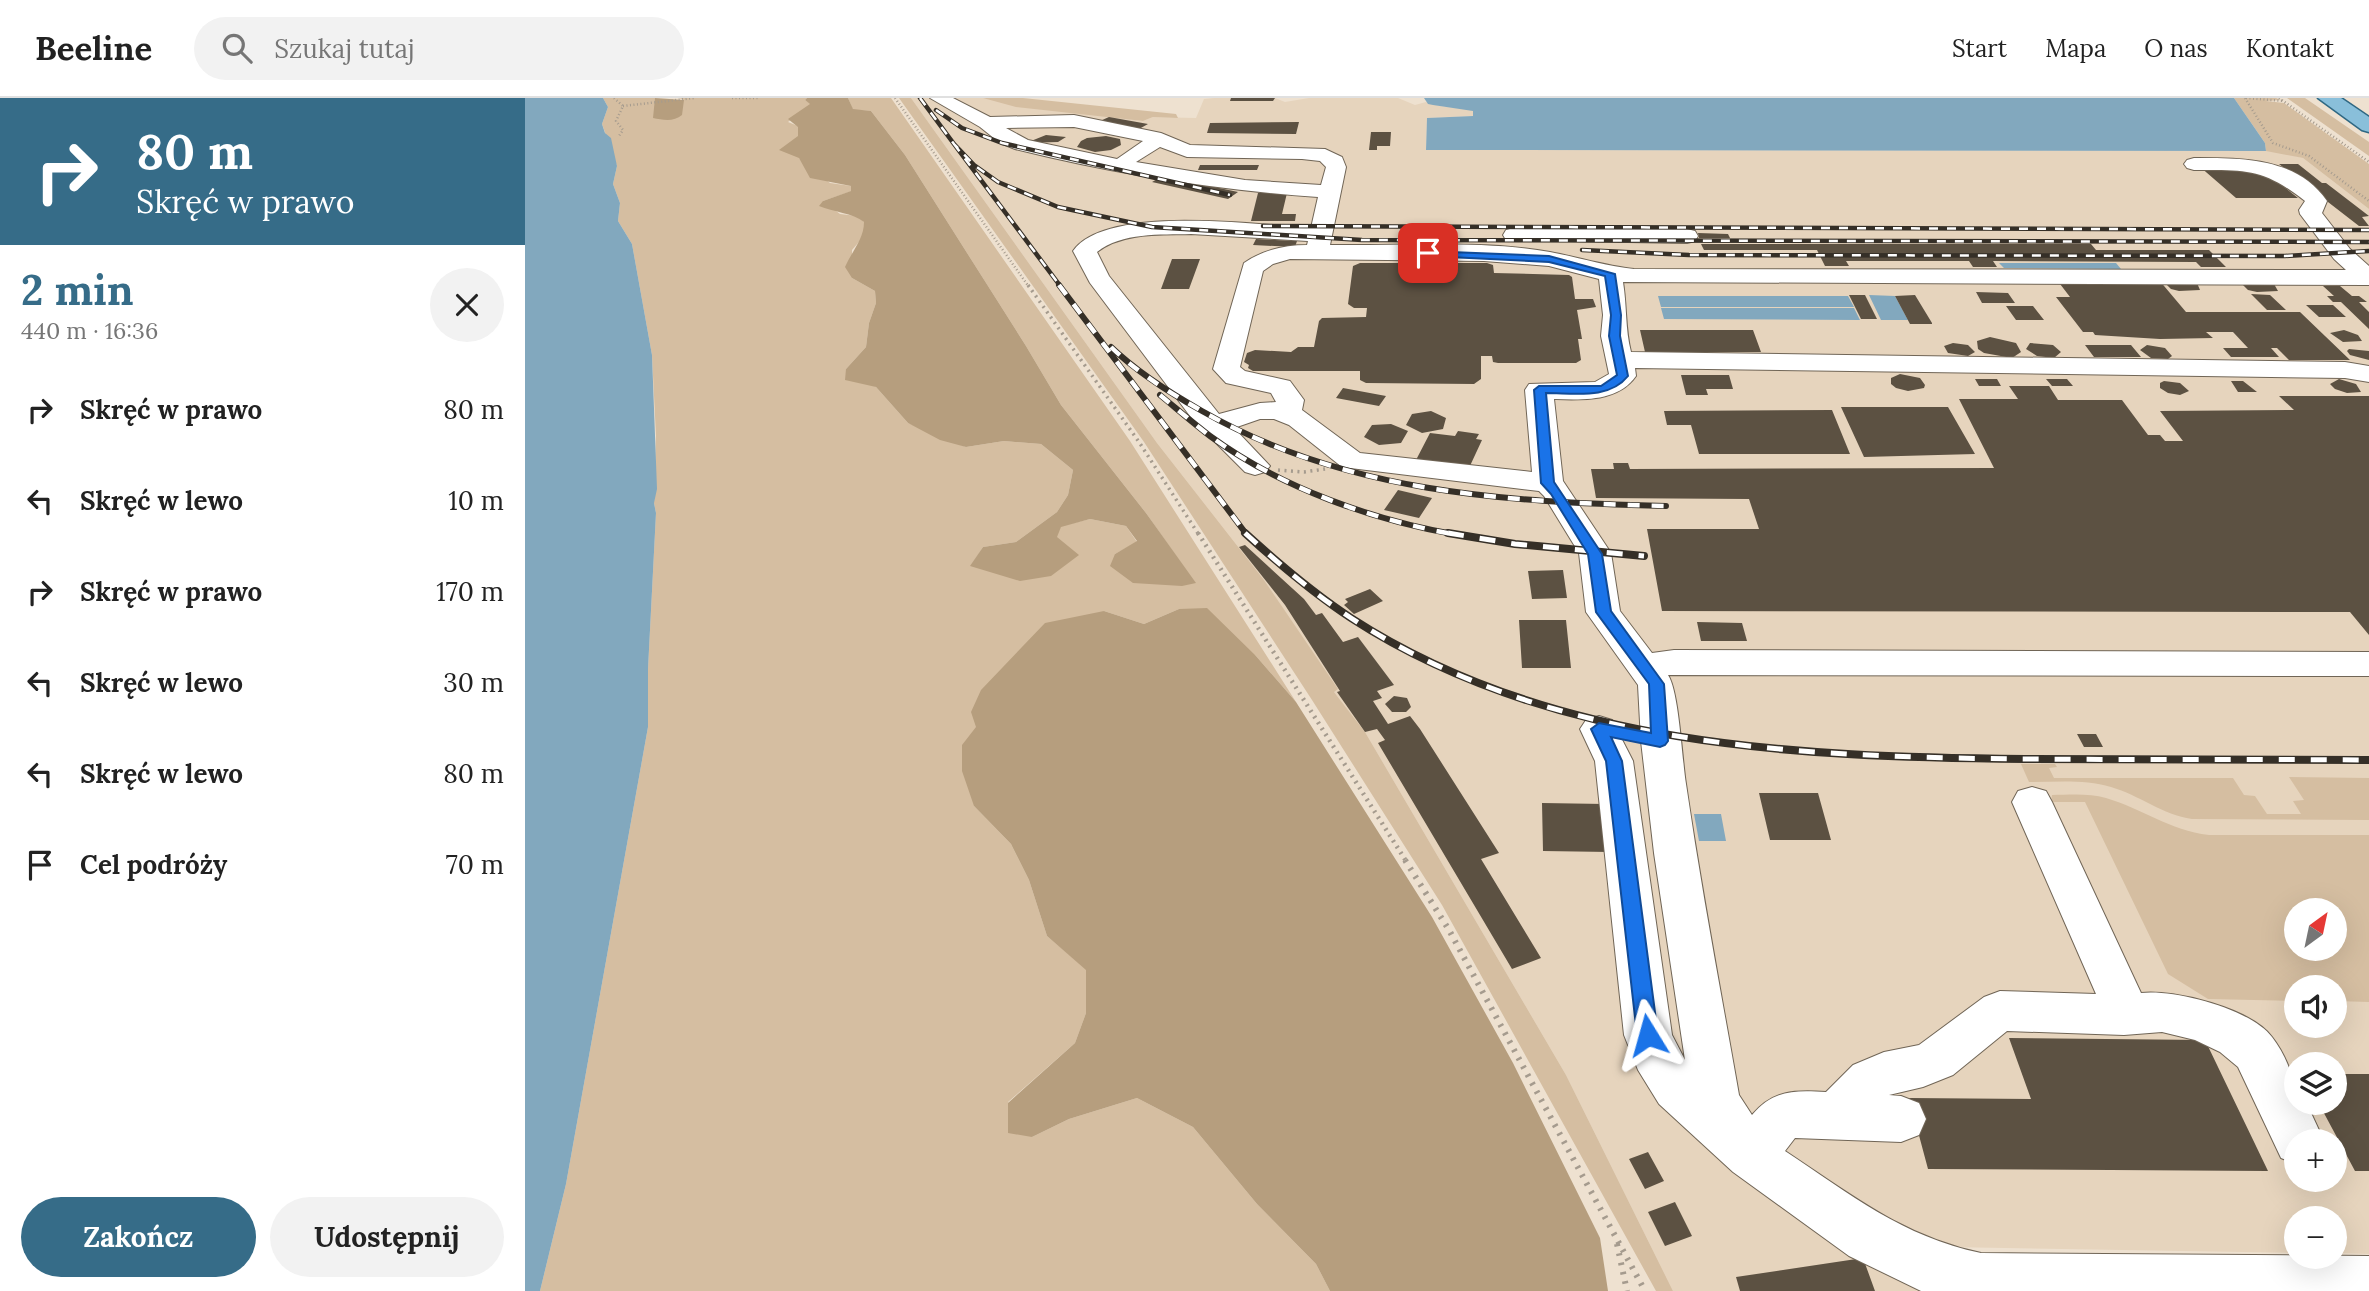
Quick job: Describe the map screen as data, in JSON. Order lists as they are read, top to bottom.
{
  "north": "top right",
  "page": {
    "header": "Beeline",
    "search": "Szukaj tutaj",
    "nav": [
      "Start",
      "Mapa",
      "O nas",
      "Kontakt"
    ],
    "turn": ["80 m", "Skręć w prawo"],
    "heading": ["2 min", "440 m · 16:36"],
    "list": [
      {
        "name": "Skręć w prawo",
        "value": "80 m"
      },
      {
        "name": "Skręć w lewo",
        "value": "10 m"
      },
      {
        "name": "Skręć w prawo",
        "value": "170 m"
      },
      {
        "name": "Skręć w lewo",
        "value": "30 m"
      },
      {
        "name": "Skręć w lewo",
        "value": "80 m"
      },
      {
        "name": "Cel podróży",
        "value": "70 m"
      }
    ],
    "map_buttons": ["+", "−"],
    "buttons": ["Zakończ", "Udostępnij"]
  }
}
